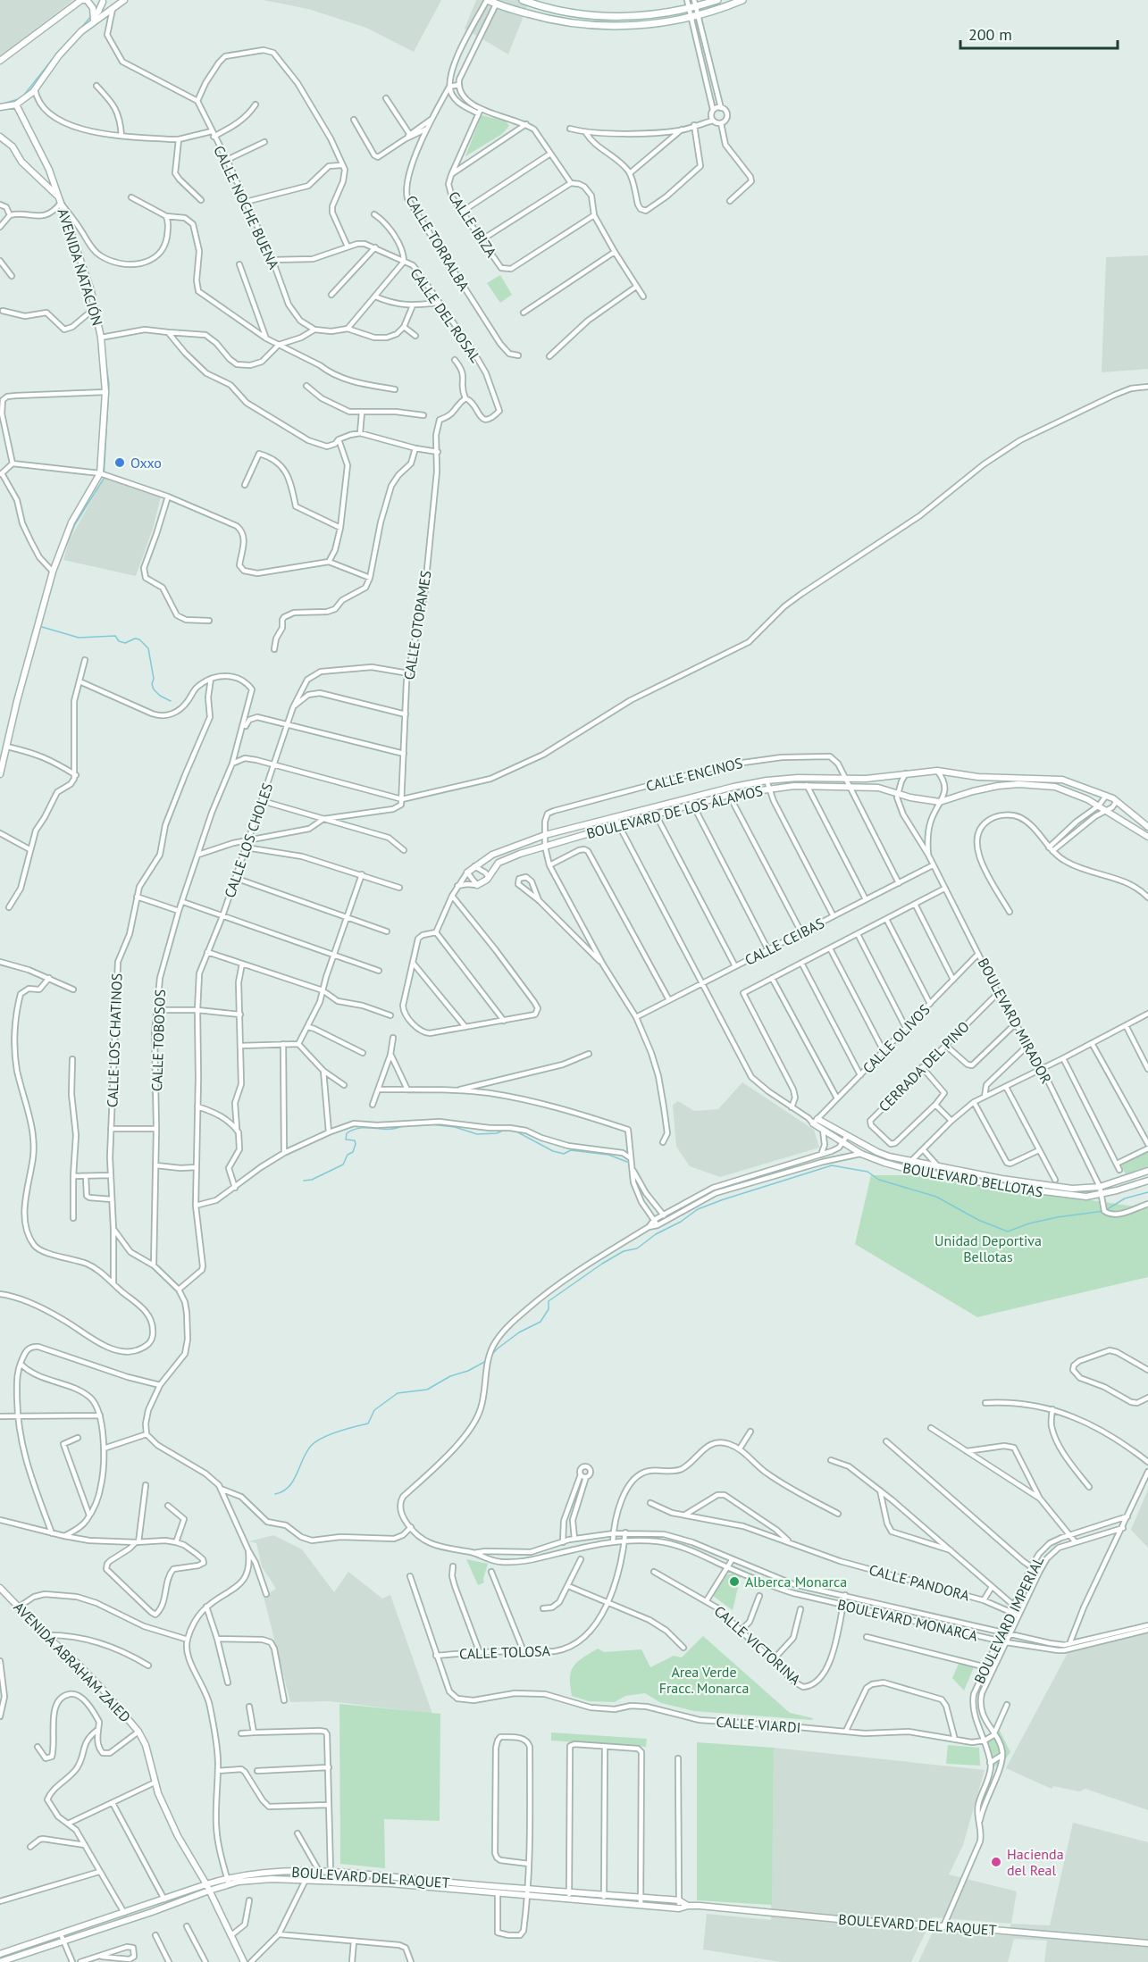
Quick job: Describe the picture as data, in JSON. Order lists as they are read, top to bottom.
{
  "streets": {
    "street": [
      "CALLE NOCHE BUENA",
      "CALLE IBIZA",
      "CALLE TORRALBA",
      "AVENIDA NATACIÓN",
      "CALLE DEL ROSAL",
      "CALLE OTOPAMES",
      "CALLE ENCINOS",
      "BOULEVARD DE LOS ÁLAMOS",
      "CALLE LOS CHOLES",
      "CALLE CEIBAS",
      "BOULEVARD MIRADOR",
      "CALLE OLIVOS",
      "CALLE LOS CHATINOS",
      "CALLE TOBOSOS",
      "CERRADA DEL PINO",
      "BOULEVARD BELLOTAS",
      "CALLE PANDORA",
      "BOULEVARD MONARCA",
      "BOULEVARD IMPERIAL",
      "CALLE VICTORINA",
      "CALLE TOLOSA",
      "AVENIDA ABRAHAM ZAIED",
      "CALLE VIARDI",
      "BOULEVARD DEL RAQUET"
    ]
  },
  "crossings": [
    ["CALLE NOCHE BUENA", "CALLE DEL ROSAL"],
    ["CALLE DEL ROSAL", "CALLE OTOPAMES"],
    ["CALLE OTOPAMES", "CALLE LOS CHOLES"],
    ["CALLE ENCINOS", "BOULEVARD DE LOS ÁLAMOS"],
    ["CALLE ENCINOS", "CALLE CEIBAS"],
    ["BOULEVARD DE LOS ÁLAMOS", "BOULEVARD MIRADOR"],
    ["BOULEVARD DE LOS ÁLAMOS", "BOULEVARD BELLOTAS"],
    ["CALLE CEIBAS", "BOULEVARD MIRADOR"],
    ["CALLE CEIBAS", "BOULEVARD BELLOTAS"],
    ["BOULEVARD MIRADOR", "CALLE OLIVOS"],
    ["BOULEVARD MIRADOR", "CERRADA DEL PINO"],
    ["BOULEVARD MIRADOR", "BOULEVARD BELLOTAS"],
    ["CALLE OLIVOS", "BOULEVARD BELLOTAS"],
    ["CALLE LOS CHATINOS", "CALLE TOBOSOS"],
    ["CALLE PANDORA", "BOULEVARD IMPERIAL"],
    ["BOULEVARD MONARCA", "BOULEVARD IMPERIAL"],
    ["BOULEVARD MONARCA", "CALLE VICTORINA"],
    ["BOULEVARD MONARCA", "CALLE TOLOSA"],
    ["BOULEVARD IMPERIAL", "CALLE VIARDI"],
    ["CALLE TOLOSA", "CALLE VIARDI"],
    ["AVENIDA ABRAHAM ZAIED", "BOULEVARD DEL RAQUET"]
  ],
  "parks": ["Unidad Deportiva Bellotas", "Area Verde Fracc. Monarca"],
  "places": ["Oxxo", "Alberca Monarca", "Hacienda del Real"],
  "scale_bar": "200 m"
}
